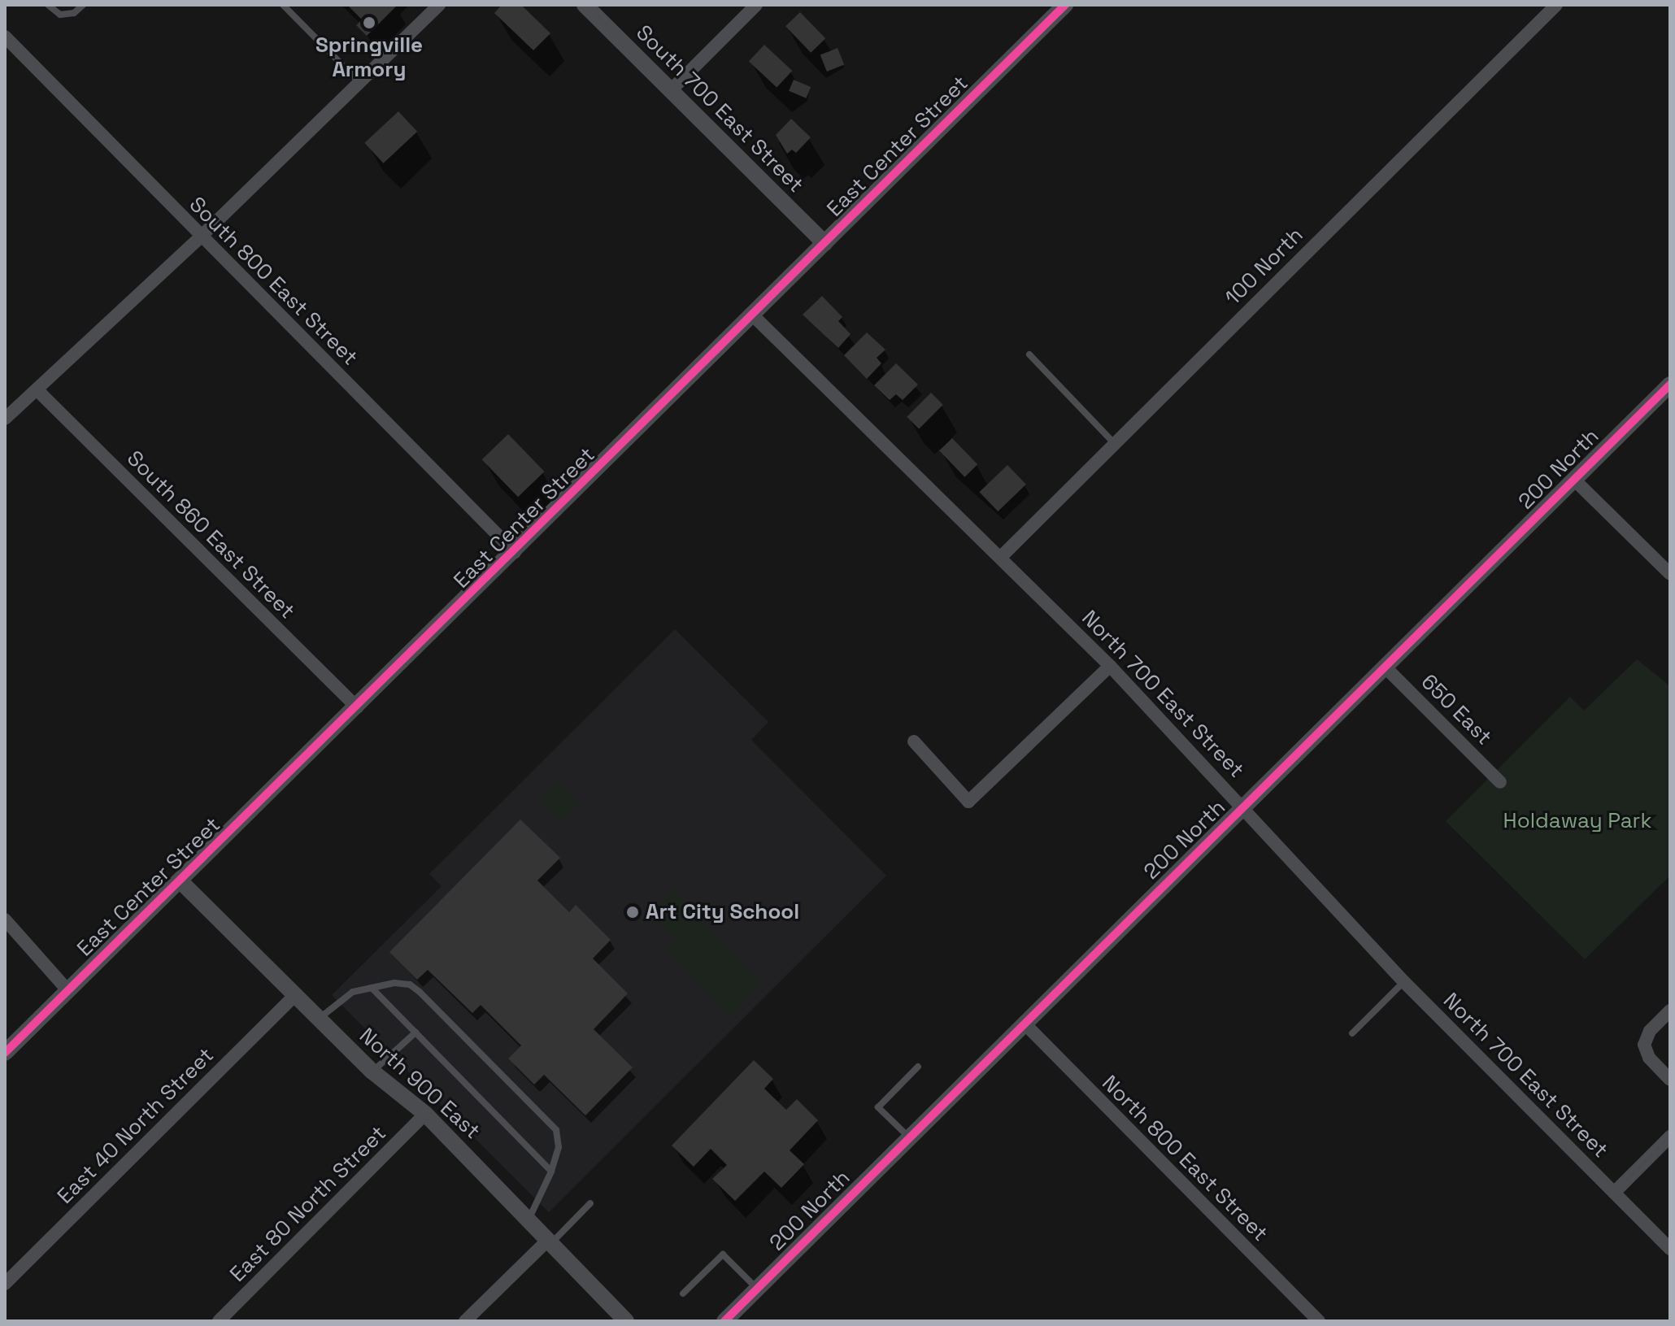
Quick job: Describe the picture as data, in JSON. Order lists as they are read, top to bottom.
{
  "streets": {
    "street": [
      "South 700 East Street",
      "East Center Street",
      "100 North",
      "South 800 East Street",
      "200 North",
      "South 860 East Street",
      "North 700 East Street",
      "650 East",
      "North 900 East",
      "East 40 North Street",
      "North 800 East Street",
      "East 80 North Street"
    ]
  },
  "crossings": [
    ["South 700 East Street", "East Center Street"],
    ["East Center Street", "South 800 East Street"],
    ["East Center Street", "South 860 East Street"],
    ["East Center Street", "North 700 East Street"],
    ["East Center Street", "North 900 East"],
    ["100 North", "North 700 East Street"],
    ["200 North", "North 700 East Street"],
    ["200 North", "650 East"],
    ["200 North", "North 800 East Street"],
    ["North 900 East", "East 40 North Street"],
    ["North 900 East", "East 80 North Street"]
  ],
  "parks": ["Holdaway Park"],
  "places": ["Springville Armory", "Art City School"]
}
